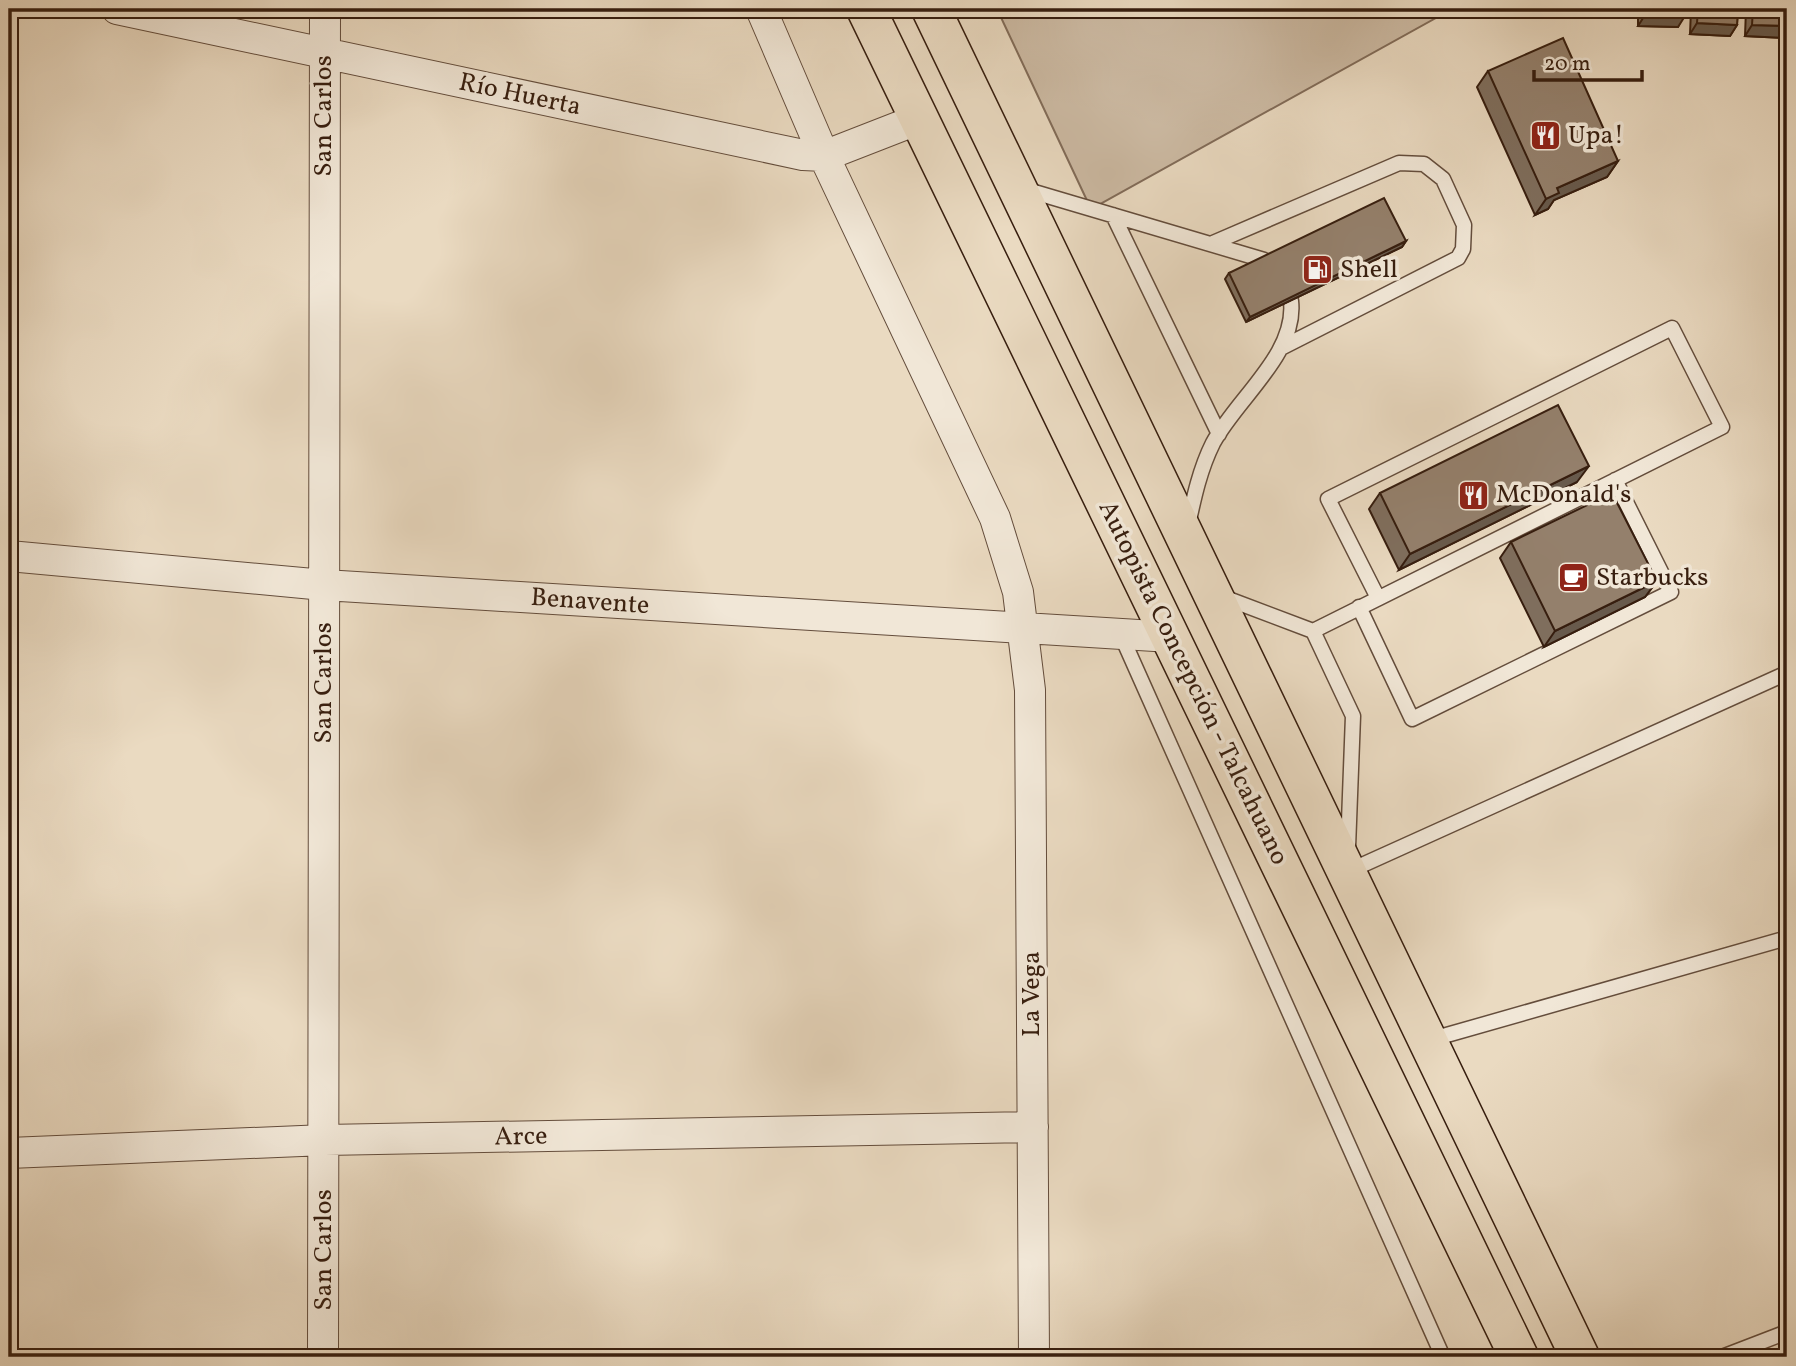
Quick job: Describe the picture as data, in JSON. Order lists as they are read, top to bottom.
{
  "streets": {
    "main road": ["Autopista Concepción - Talcahuano"],
    "street": [
      "Río Huerta",
      "San Carlos",
      "Benavente",
      "La Vega",
      "Arce"
    ]
  },
  "crossings": [
    ["Río Huerta", "San Carlos"],
    ["Río Huerta", "Autopista Concepción - Talcahuano"],
    ["Río Huerta", "La Vega"],
    ["San Carlos", "Benavente"],
    ["San Carlos", "Arce"],
    ["Benavente", "Autopista Concepción - Talcahuano"],
    ["Benavente", "La Vega"],
    ["La Vega", "Arce"]
  ],
  "places": {
    "restaurant": ["Upa!", "McDonald's"],
    "fuel station": ["Shell"],
    "cafe": ["Starbucks"]
  },
  "scale_bar": "20 m"
}
